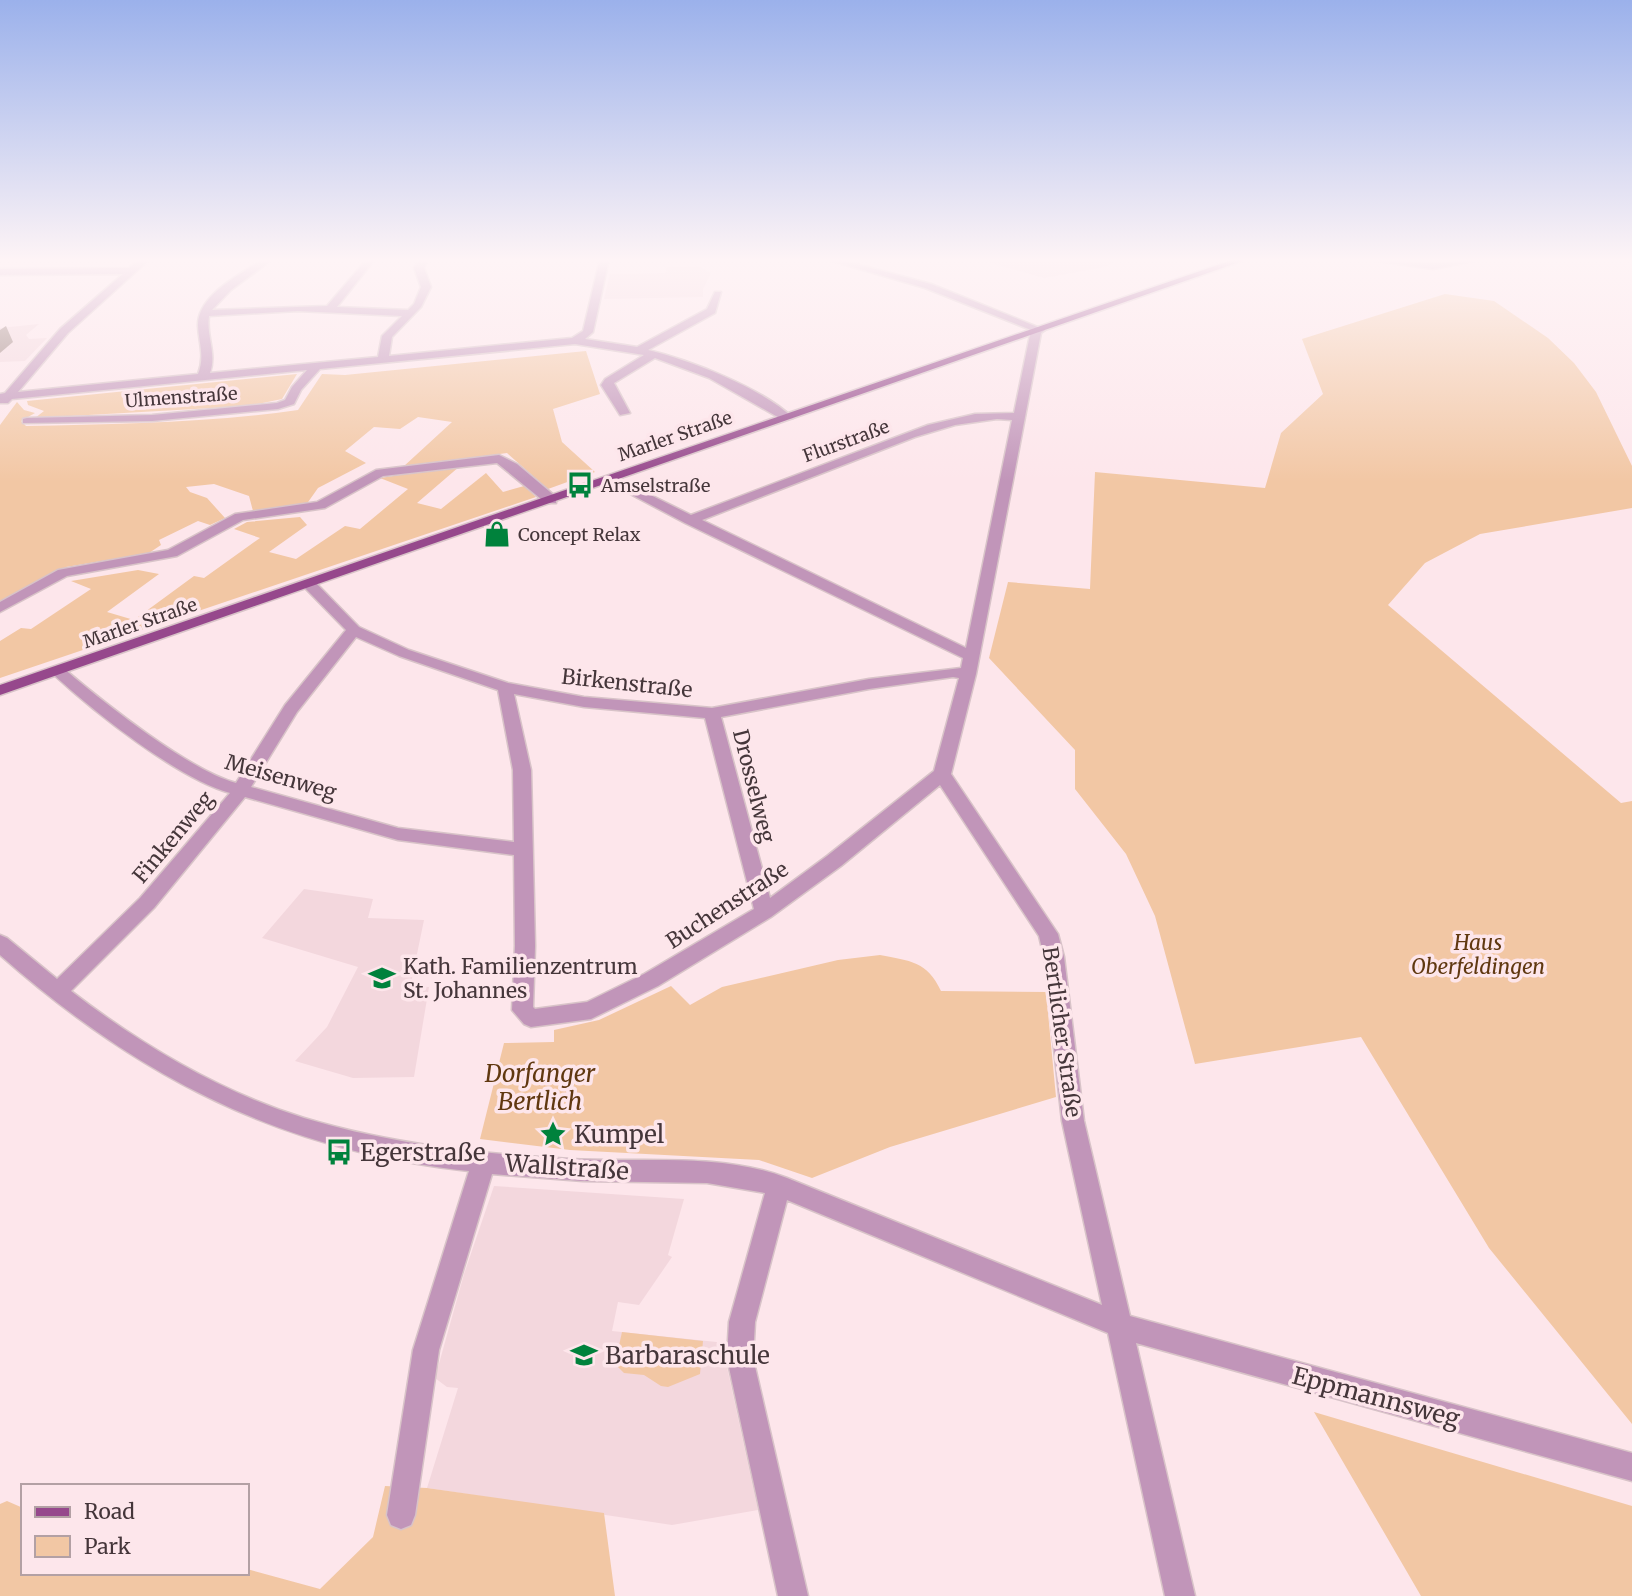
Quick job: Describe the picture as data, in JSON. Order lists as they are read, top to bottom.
{
  "streets": {
    "main road": ["Marler Straße"],
    "street": [
      "Ulmenstraße",
      "Flurstraße",
      "Birkenstraße",
      "Meisenweg",
      "Drosselweg",
      "Finkenweg",
      "Buchenstraße",
      "Bertlicher Straße",
      "Wallstraße",
      "Eppmannsweg"
    ]
  },
  "crossings": [
    ["Marler Straße", "Birkenstraße"],
    ["Marler Straße", "Meisenweg"],
    ["Birkenstraße", "Drosselweg"],
    ["Birkenstraße", "Finkenweg"],
    ["Meisenweg", "Finkenweg"],
    ["Meisenweg", "Buchenstraße"],
    ["Drosselweg", "Buchenstraße"],
    ["Finkenweg", "Wallstraße"],
    ["Buchenstraße", "Bertlicher Straße"],
    ["Bertlicher Straße", "Wallstraße"],
    ["Bertlicher Straße", "Eppmannsweg"],
    ["Wallstraße", "Eppmannsweg"]
  ],
  "parks": ["Haus Oberfeldingen", "Dorfanger Bertlich"],
  "places": {
    "bus stop": ["Amselstraße", "Egerstraße"],
    "shop": ["Concept Relax"],
    "school or university": ["Kath. Familienzentrum St. Johannes", "Barbaraschule"],
    "place": ["Kumpel"]
  },
  "legend": ["Road", "Park"]
}
